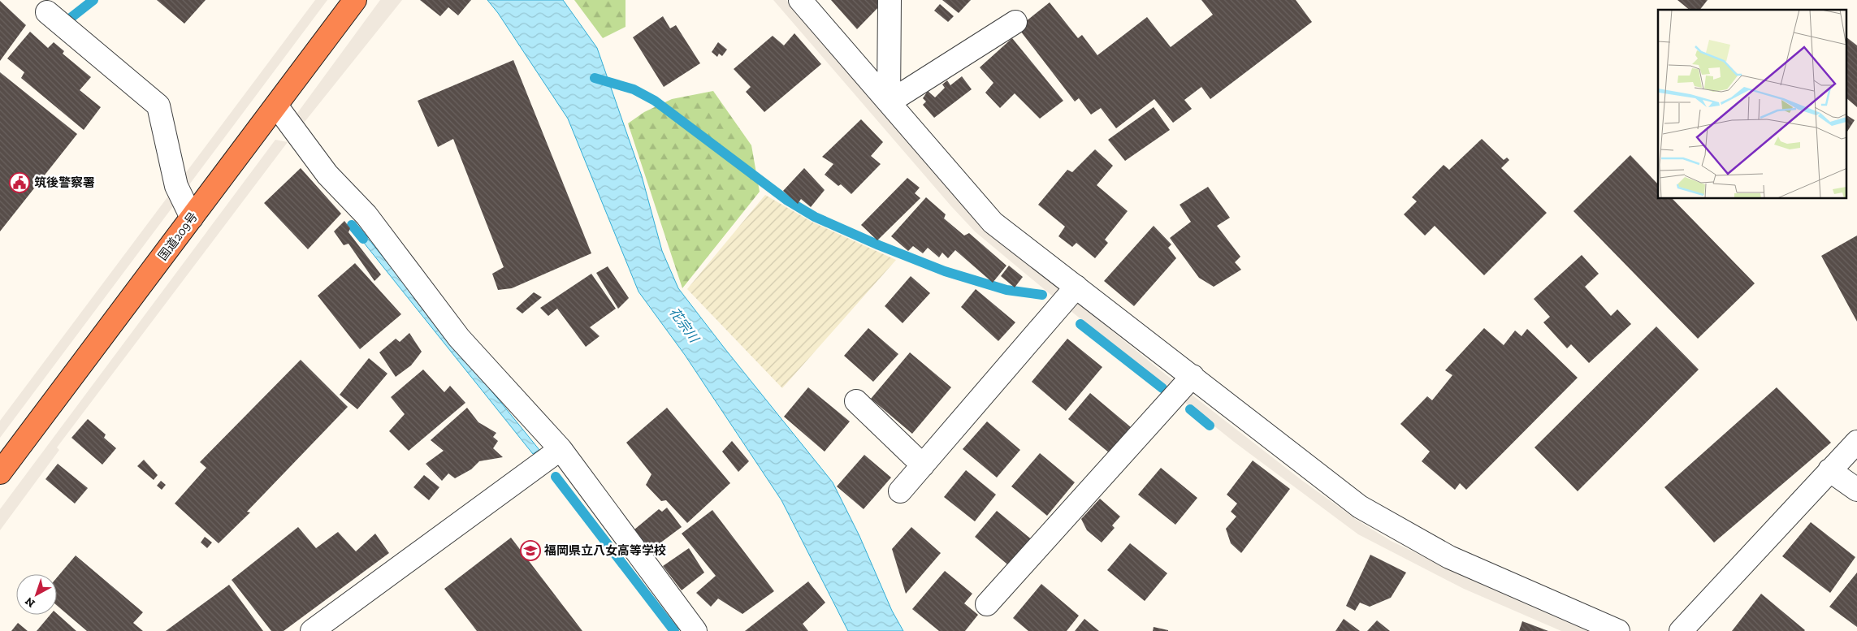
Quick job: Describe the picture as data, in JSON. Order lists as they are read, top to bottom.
{
  "streets": {
    "highway": ["国道209号"]
  },
  "water": ["花宗川"],
  "places": {
    "public building": ["筑後警察署"],
    "school or university": ["福岡県立八女高等学校"]
  },
  "north": "bottom left"
}
